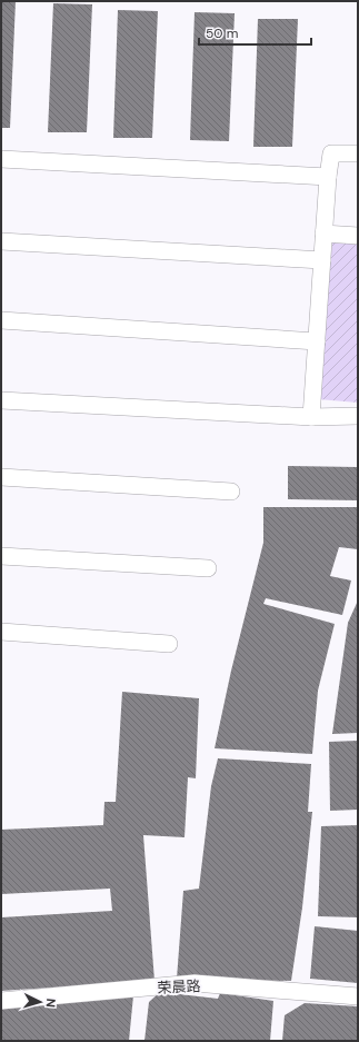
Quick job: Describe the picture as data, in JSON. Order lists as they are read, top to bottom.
{
  "streets": {
    "street": ["荣晨路"]
  },
  "scale_bar": "50 m",
  "north": "right"
}
